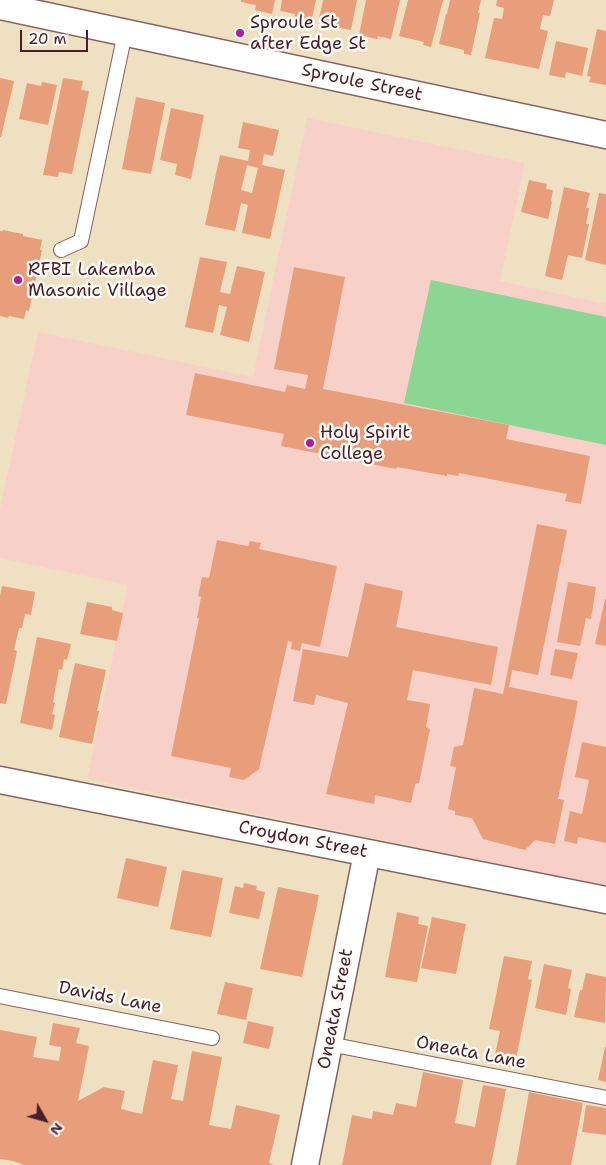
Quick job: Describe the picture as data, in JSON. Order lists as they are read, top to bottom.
{
  "streets": {
    "street": ["Sproule Street", "Croydon Street", "Oneata Street"],
    "lane": ["Davids Lane", "Oneata Lane"]
  },
  "crossings": [
    ["Croydon Street", "Oneata Street"],
    ["Oneata Street", "Oneata Lane"]
  ],
  "places": ["Sproule St after Edge St", "RFBI Lakemba Masonic Village", "Holy Spirit College"],
  "scale_bar": "20 m",
  "north": "bottom right"
}
